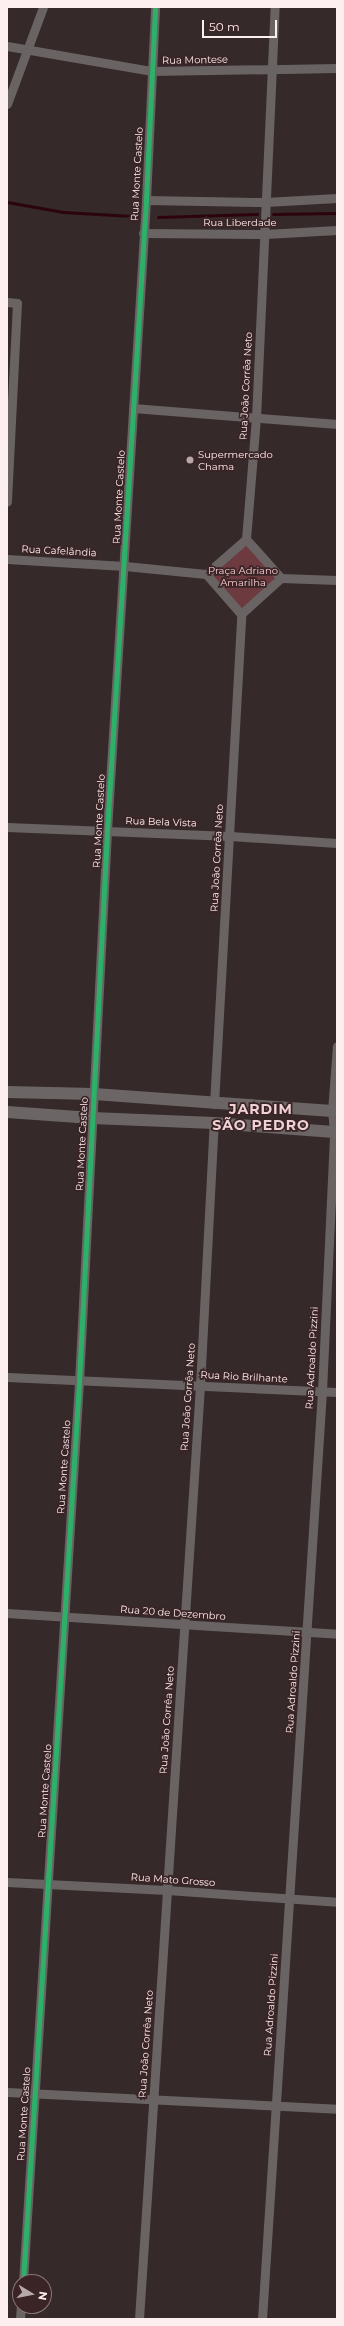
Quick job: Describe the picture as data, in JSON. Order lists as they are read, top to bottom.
{
  "streets": {
    "street": [
      "Rua Montese",
      "Rua Monte Castelo",
      "Rua Liberdade",
      "Rua João Corrêa Neto",
      "Rua Cafelândia",
      "Rua Bela Vista",
      "Rua Adroaldo Pizzini",
      "Rua Rio Brilhante",
      "Rua 20 de Dezembro",
      "Rua Mato Grosso"
    ]
  },
  "crossings": [
    ["Rua Montese", "Rua Monte Castelo"],
    ["Rua Monte Castelo", "Rua Liberdade"],
    ["Rua Monte Castelo", "Rua Cafelândia"],
    ["Rua Monte Castelo", "Rua Bela Vista"],
    ["Rua Monte Castelo", "Rua Rio Brilhante"],
    ["Rua Monte Castelo", "Rua 20 de Dezembro"],
    ["Rua Monte Castelo", "Rua Mato Grosso"],
    ["Rua Liberdade", "Rua João Corrêa Neto"],
    ["Rua João Corrêa Neto", "Rua Bela Vista"],
    ["Rua João Corrêa Neto", "Rua Rio Brilhante"],
    ["Rua João Corrêa Neto", "Rua 20 de Dezembro"],
    ["Rua João Corrêa Neto", "Rua Mato Grosso"],
    ["Rua Adroaldo Pizzini", "Rua Rio Brilhante"],
    ["Rua Adroaldo Pizzini", "Rua 20 de Dezembro"],
    ["Rua Adroaldo Pizzini", "Rua Mato Grosso"]
  ],
  "districts": ["JARDIM SÃO PEDRO"],
  "parks": ["Praça Adriano Amarilha"],
  "places": ["Supermercado Chama"],
  "scale_bar": "50 m",
  "north": "right"
}
